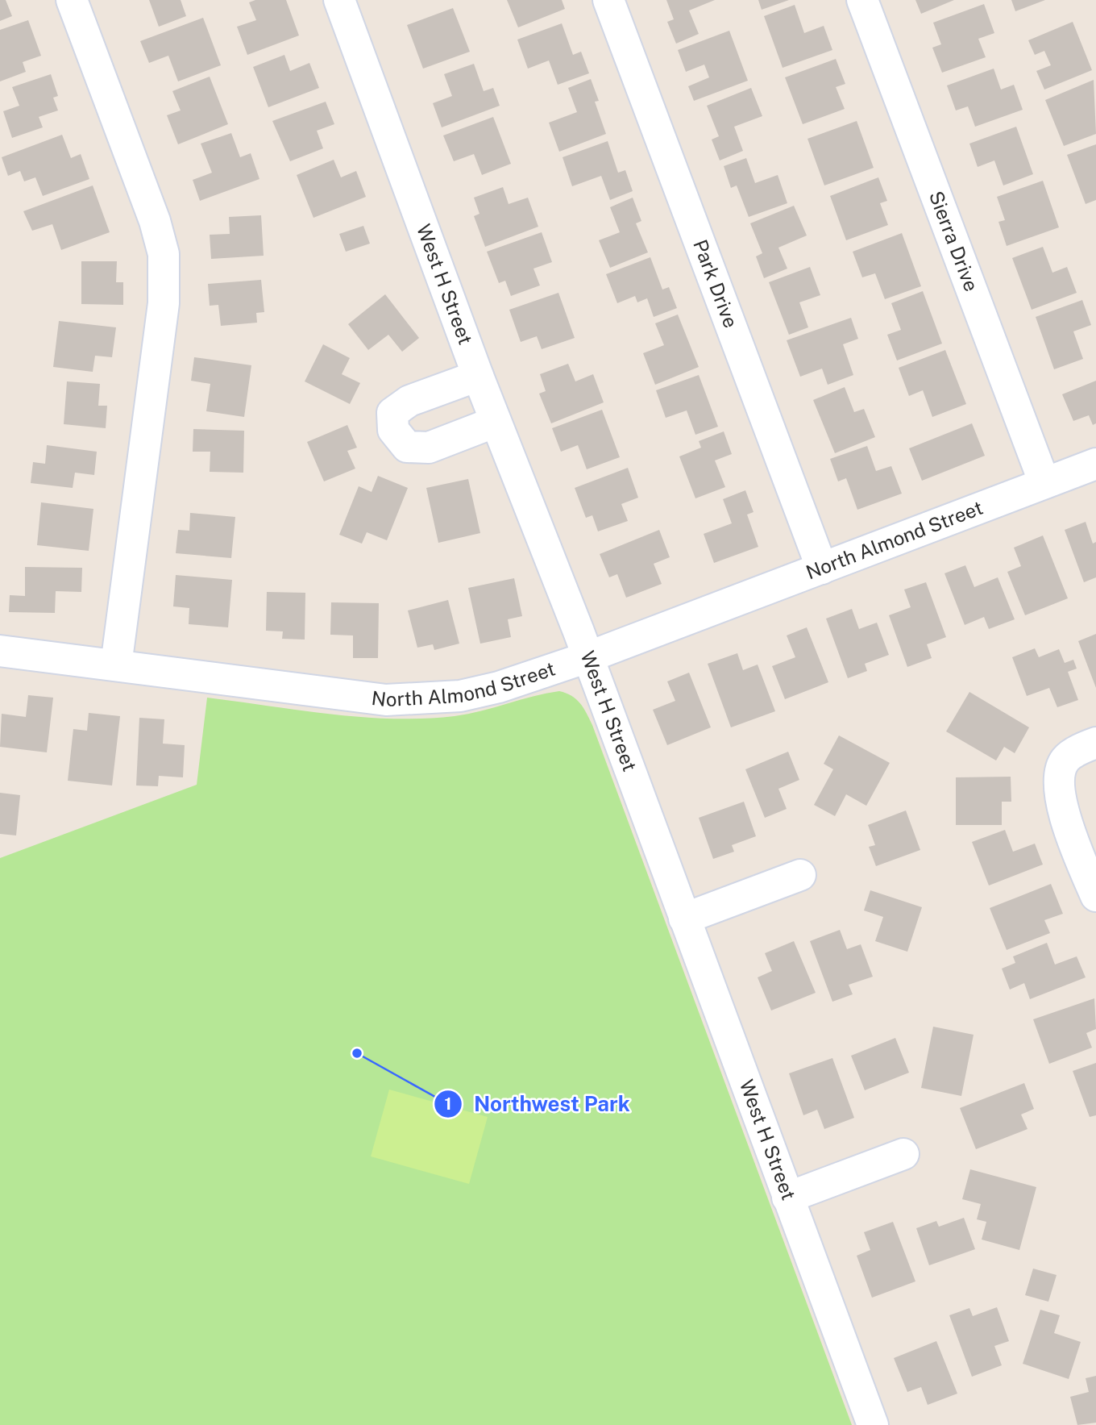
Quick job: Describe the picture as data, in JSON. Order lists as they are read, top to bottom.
{
  "streets": {
    "street": [
      "Sierra Drive",
      "Park Drive",
      "West H Street",
      "North Almond Street"
    ]
  },
  "crossings": [
    ["Sierra Drive", "North Almond Street"],
    ["Park Drive", "North Almond Street"],
    ["West H Street", "North Almond Street"]
  ],
  "places": ["Northwest Park"]
}
